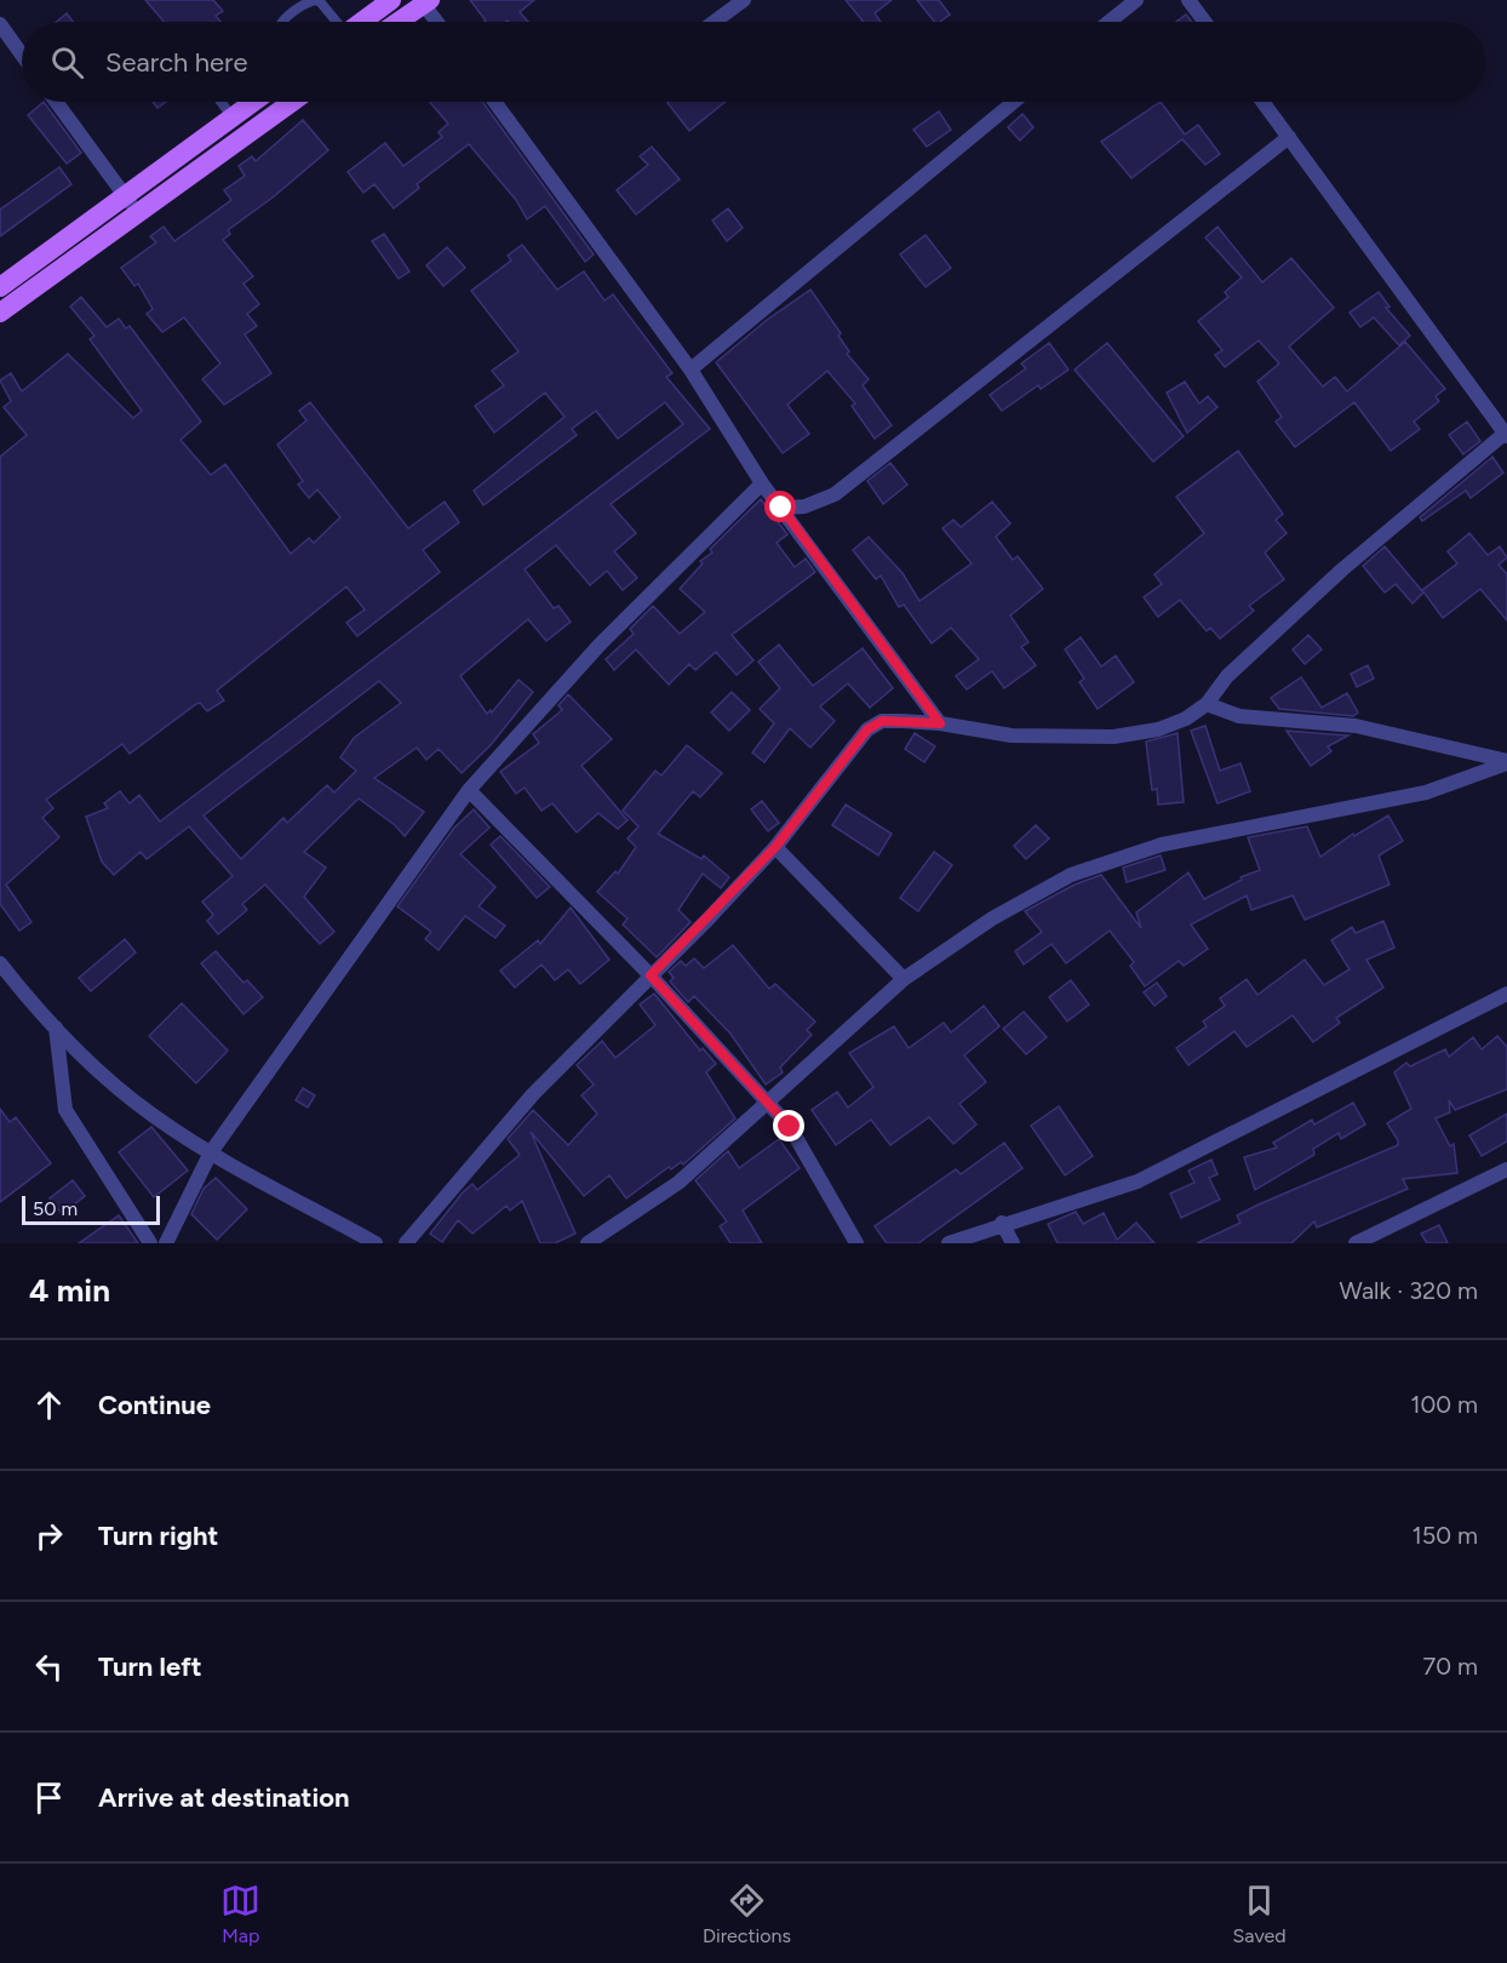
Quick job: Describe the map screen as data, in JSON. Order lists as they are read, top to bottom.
{
  "scale_bar": "50 m",
  "page": {
    "search": "Search here",
    "scale": "50 m",
    "heading": ["4 min", "Walk · 320 m"],
    "list": [
      ["Continue", "100 m"],
      ["Turn right", "150 m"],
      ["Turn left", "70 m"],
      "Arrive at destination"
    ],
    "nav": ["Map", "Directions", "Saved"]
  }
}
